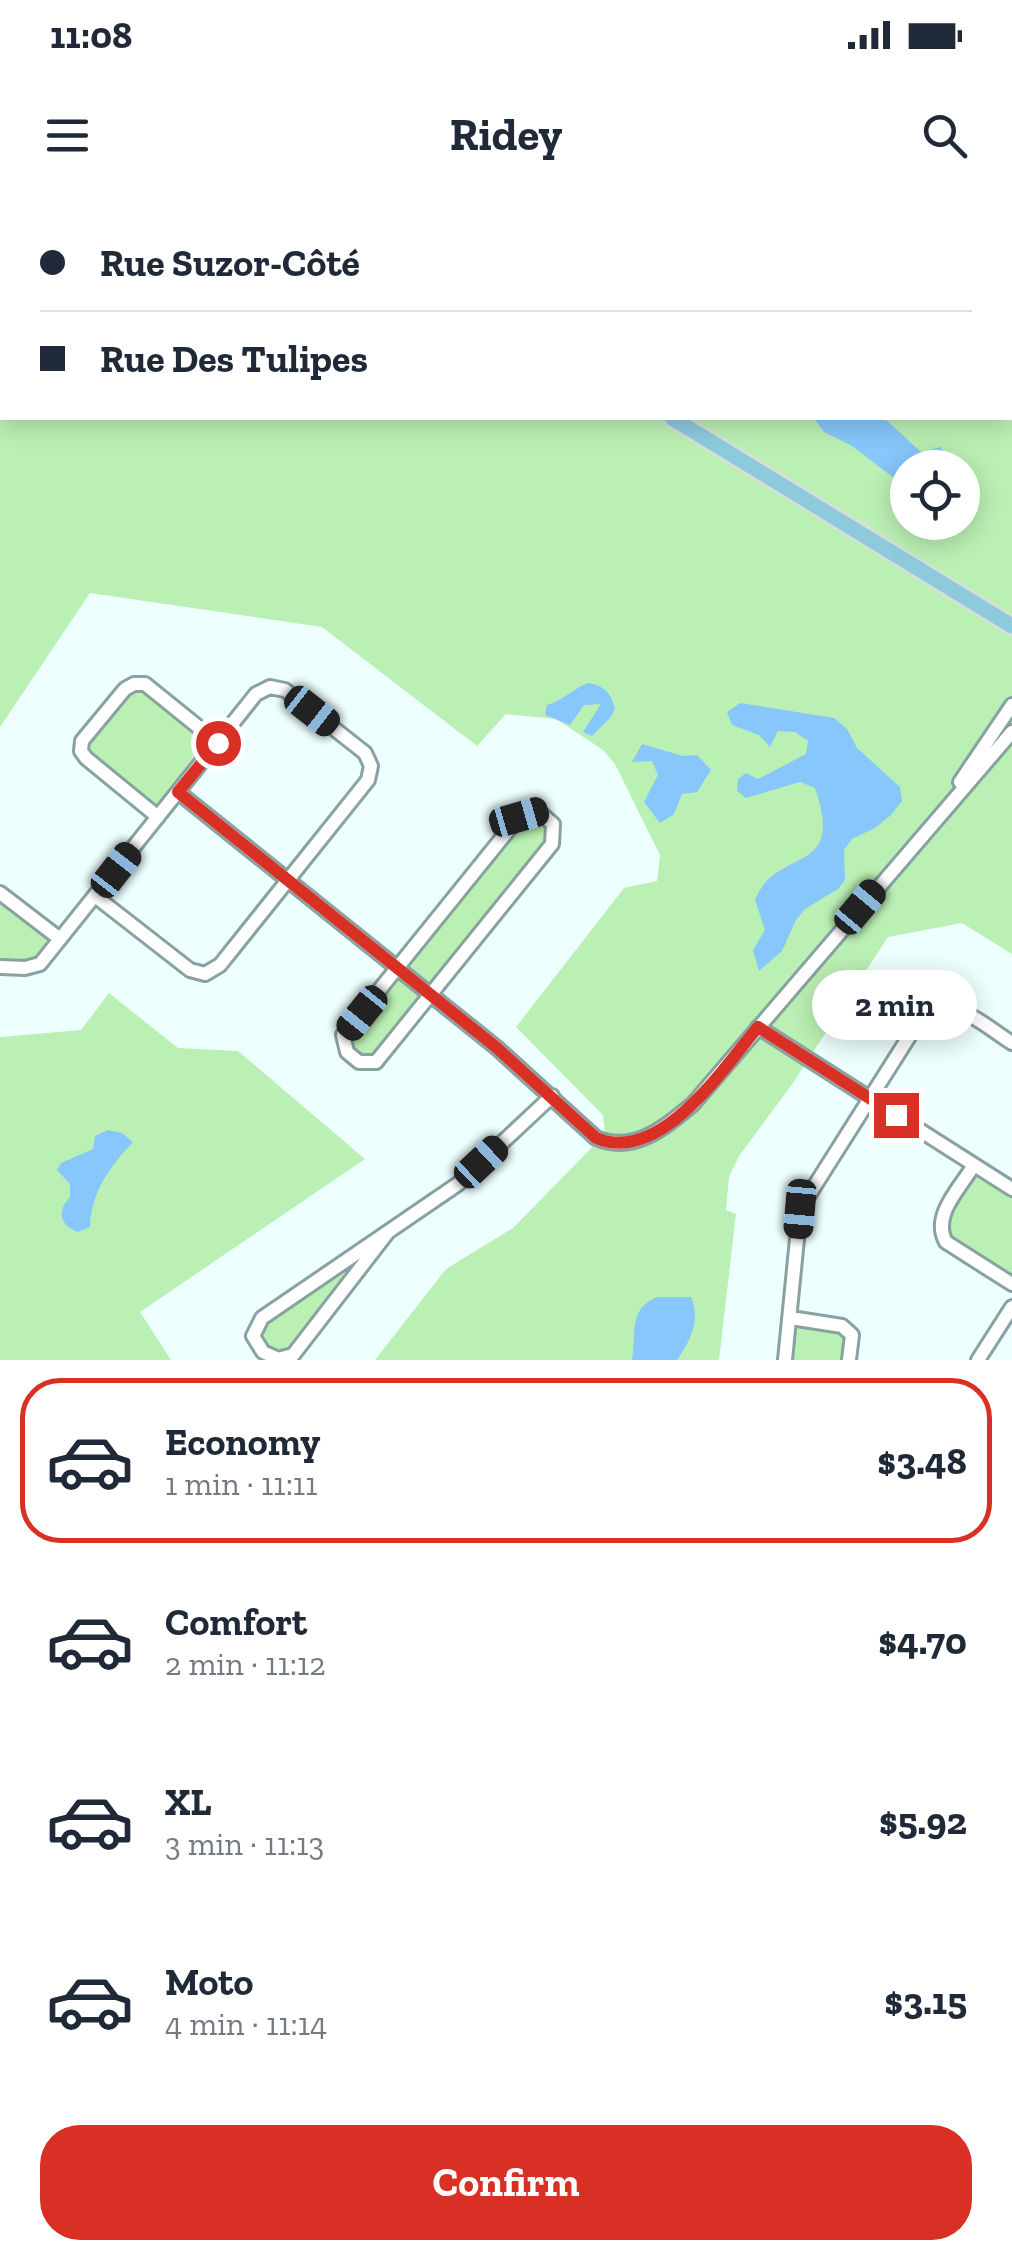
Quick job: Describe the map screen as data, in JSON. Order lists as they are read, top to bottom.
{
  "page": {
    "status": "11:08",
    "header": "Ridey",
    "banner": ["Rue Suzor-Côté", "Rue Des Tulipes"],
    "bubble": "2 min",
    "list": [
      {
        "name": "Economy",
        "note": "1 min · 11:11",
        "value": "$3.48"
      },
      {
        "name": "Comfort",
        "note": "2 min · 11:12",
        "value": "$4.70"
      },
      {
        "name": "XL",
        "note": "3 min · 11:13",
        "value": "$5.92"
      },
      {
        "name": "Moto",
        "note": "4 min · 11:14",
        "value": "$3.15"
      }
    ],
    "buttons": "Confirm"
  }
}
